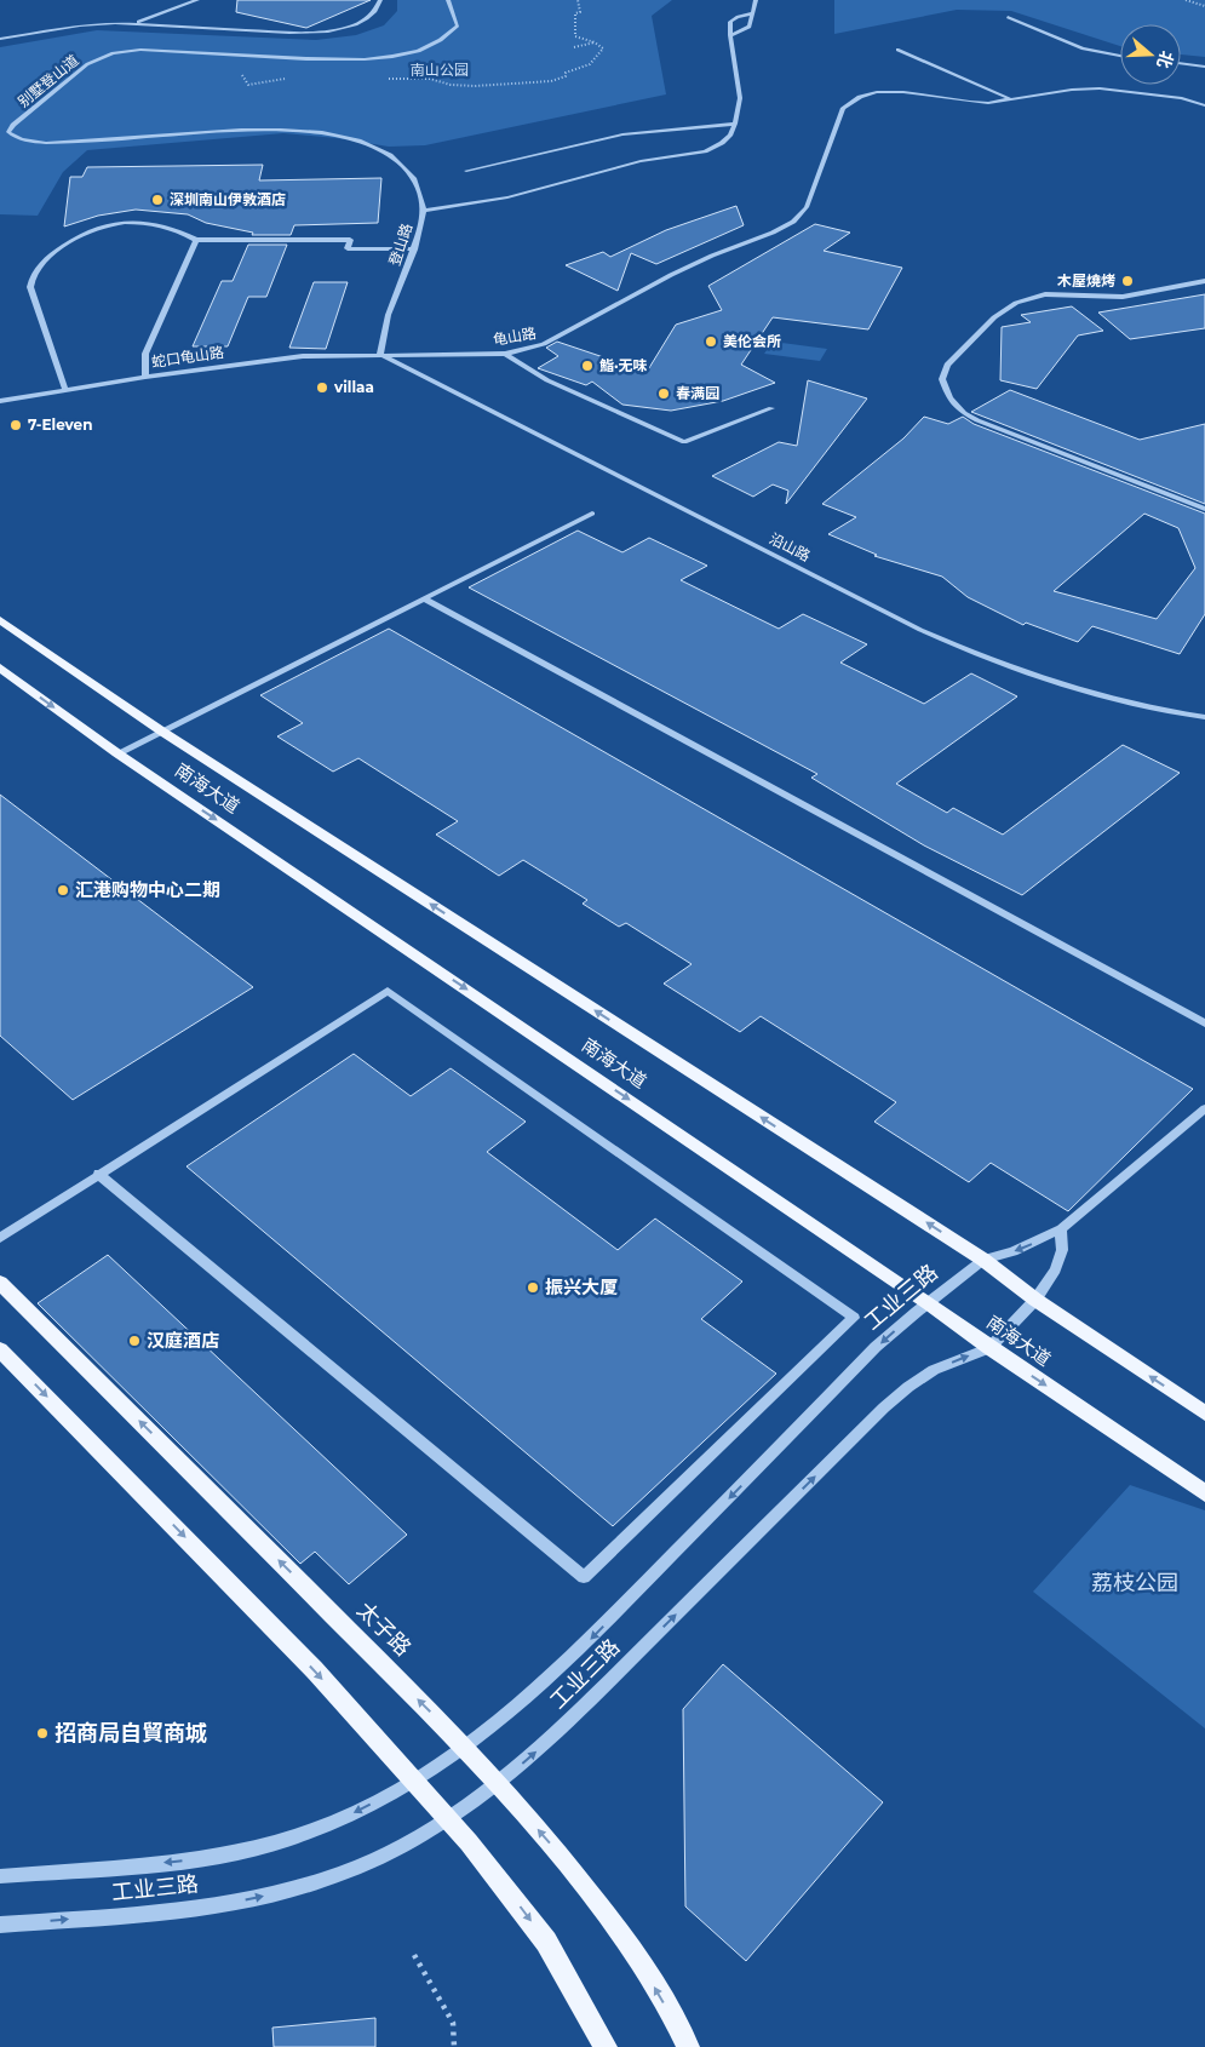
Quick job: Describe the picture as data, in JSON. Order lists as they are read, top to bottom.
{
  "streets": {
    "main road": ["南海大道", "太子路"],
    "street": [
      "别墅登山道",
      "登山路",
      "龟山路",
      "蛇口龟山路",
      "沿山路",
      "工业三路"
    ]
  },
  "crossings": [
    ["别墅登山道", "登山路"],
    ["登山路", "龟山路"],
    ["登山路", "蛇口龟山路"],
    ["登山路", "沿山路"],
    ["龟山路", "蛇口龟山路"],
    ["龟山路", "沿山路"],
    ["蛇口龟山路", "沿山路"],
    ["南海大道", "工业三路"],
    ["工业三路", "太子路"]
  ],
  "parks": ["南山公园", "荔枝公园"],
  "places": [
    "深圳南山伊敦酒店",
    "木屋燒烤",
    "美伦会所",
    "鮨·无味",
    "villaa",
    "春满园",
    "7-Eleven",
    "汇港购物中心二期",
    "振兴大厦",
    "汉庭酒店",
    "招商局自貿商城"
  ],
  "north": "right"
}
